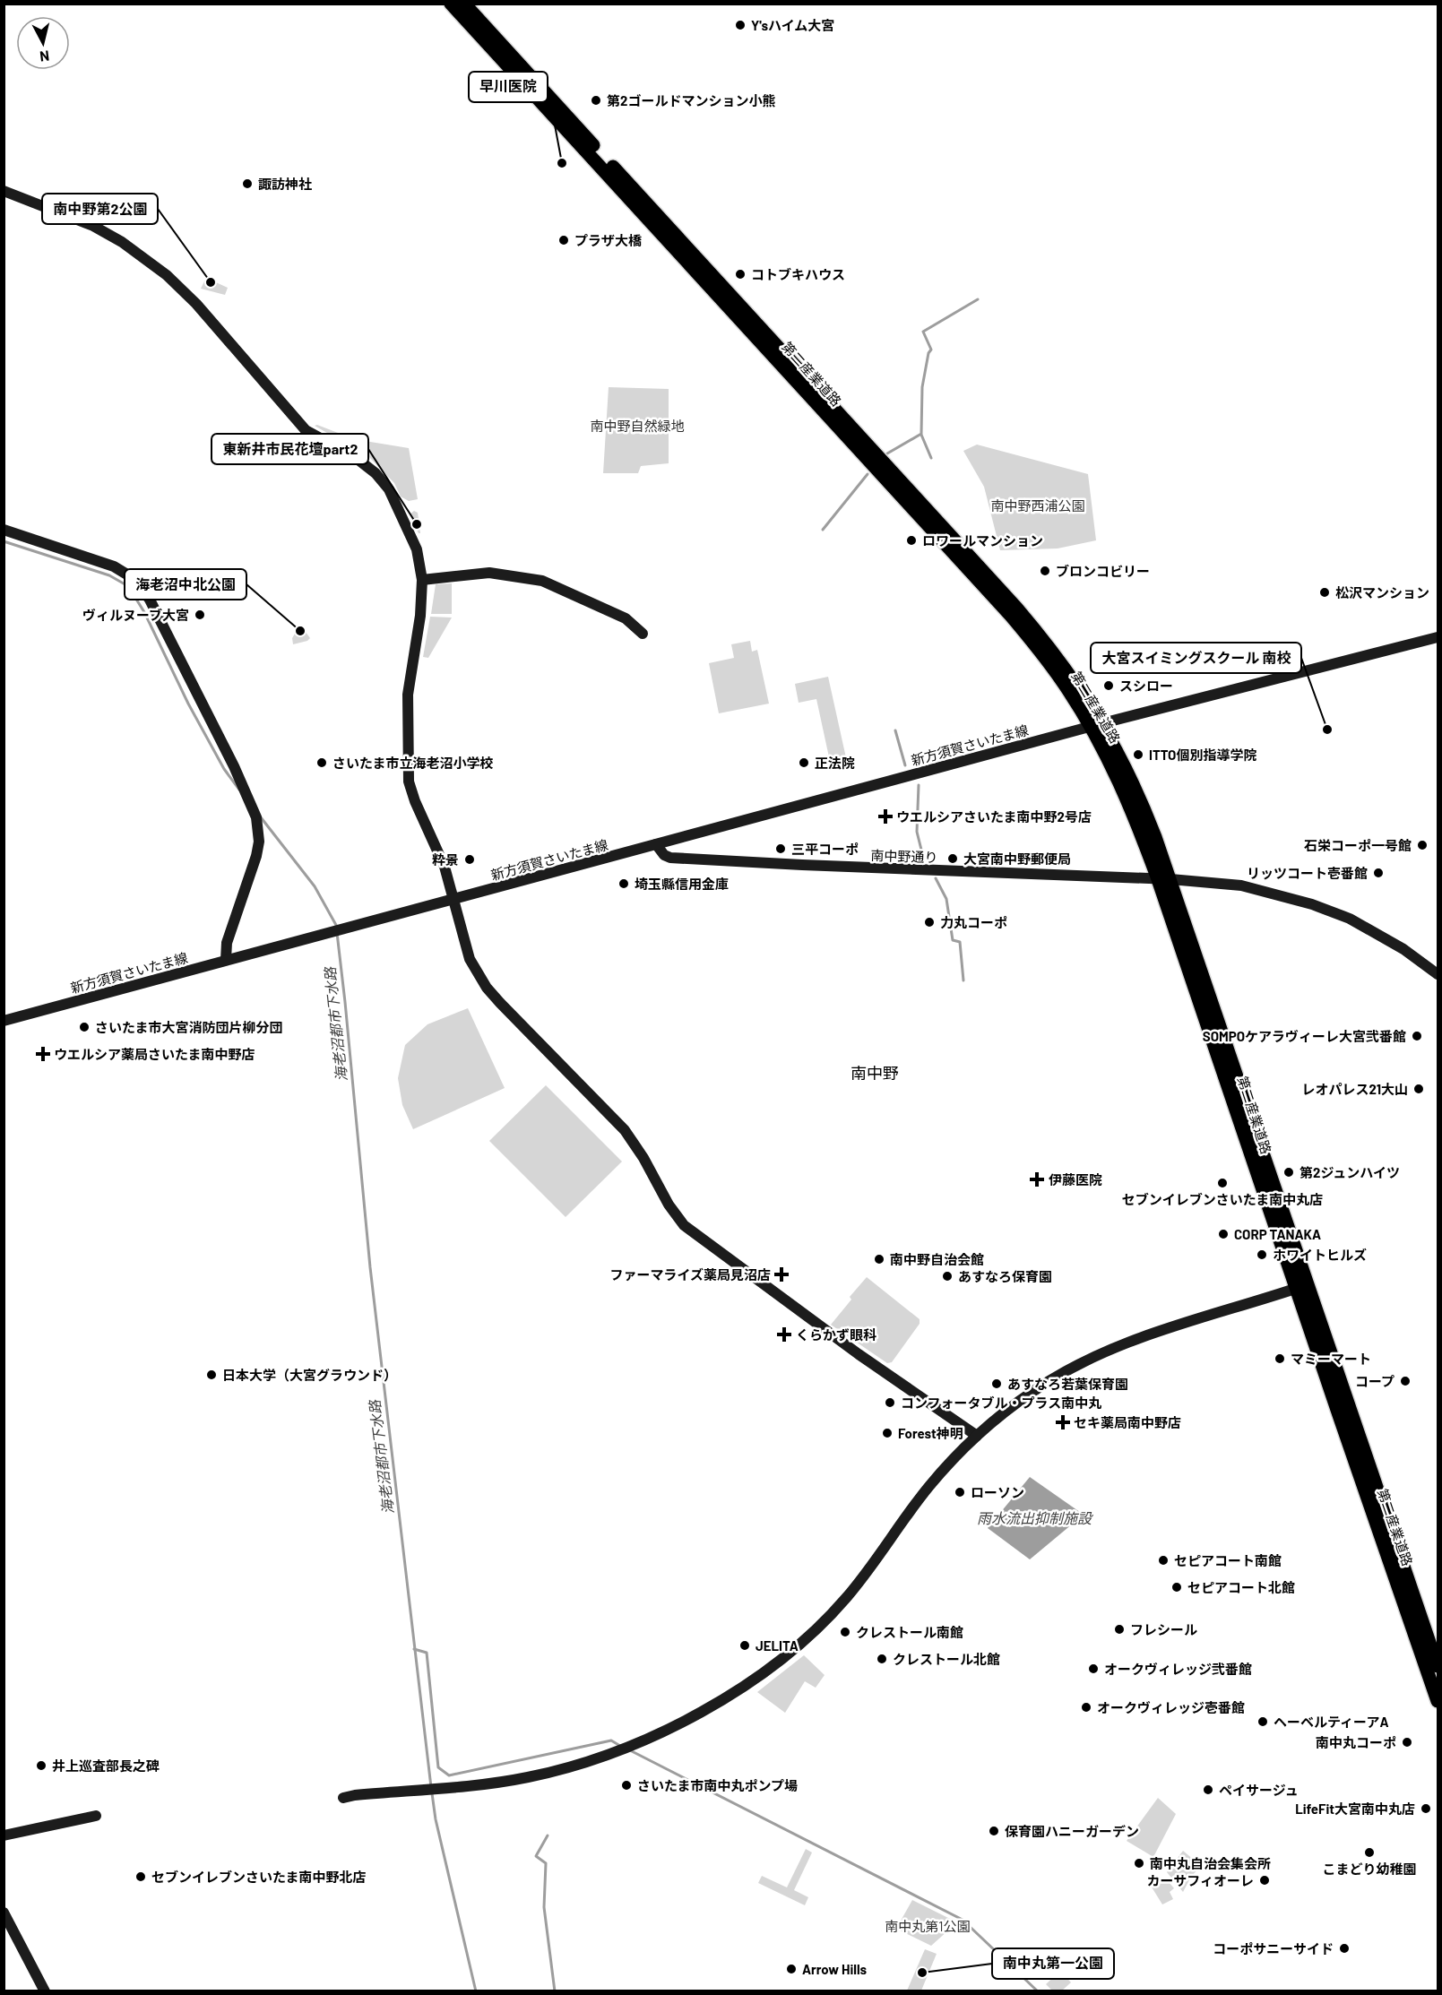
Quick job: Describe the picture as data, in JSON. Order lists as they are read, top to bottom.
{
  "streets": {
    "main road": ["第二産業道路"],
    "street": ["新方須賀さいたま線", "南中野通り"]
  },
  "crossings": [
    ["第二産業道路", "新方須賀さいたま線"],
    ["第二産業道路", "南中野通り"],
    ["新方須賀さいたま線", "南中野通り"]
  ],
  "districts": ["南中野"],
  "water": ["海老沼都市下水路", "雨水流出抑制施設"],
  "parks": ["南中野自然緑地", "南中野西浦公園", "南中丸第1公園"],
  "places": {
    "other": [
      "Y'sハイム大宮",
      "第2ゴールドマンション小熊",
      "早川医院",
      "諏訪神社",
      "プラザ大橋",
      "コトブキハウス",
      "南中野第2公園",
      "東新井市民花壇part2",
      "ロワールマンション",
      "ブロンコビリー",
      "松沢マンション",
      "ヴィルヌーブ大宮",
      "海老沼中北公園",
      "スシロー",
      "大宮スイミングスクール 南校",
      "ITTO個別指導学院",
      "さいたま市立海老沼小学校",
      "正法院",
      "石栄コーポ一号館",
      "三平コーポ",
      "大宮南中野郵便局",
      "粋景",
      "リッツコート壱番館",
      "埼玉縣信用金庫",
      "力丸コーポ",
      "さいたま市大宮消防団片柳分団",
      "SOMPOケアラヴィーレ大宮弐番館",
      "レオパレス21大山",
      "第2ジュンハイツ",
      "セブンイレブンさいたま南中丸店",
      "CORP TANAKA",
      "ホワイトヒルズ",
      "南中野自治会館",
      "あすなろ保育園",
      "マミーマート",
      "日本大学（大宮グラウンド）",
      "コープ",
      "あすなろ若葉保育園",
      "コンフォータブル・プラス南中丸",
      "Forest神明",
      "ローソン",
      "セピアコート南館",
      "セピアコート北館",
      "フレシール",
      "クレストール南館",
      "JELITA",
      "クレストール北館",
      "オークヴィレッジ弐番館",
      "オークヴィレッジ壱番館",
      "ヘーベルティーアA",
      "南中丸コーポ",
      "井上巡査部長之碑",
      "さいたま市南中丸ポンプ場",
      "ペイサージュ",
      "LifeFit大宮南中丸店",
      "保育園ハニーガーデン",
      "こまどり幼稚園",
      "南中丸自治会集会所",
      "セブンイレブンさいたま南中野北店",
      "カーサフィオーレ",
      "コーポサニーサイド",
      "Arrow Hills",
      "南中丸第一公園"
    ],
    "health": [
      "ウエルシアさいたま南中野2号店",
      "ウエルシア薬局さいたま南中野店",
      "伊藤医院",
      "ファーマライズ薬局見沼店",
      "くらかず眼科",
      "セキ薬局南中野店"
    ]
  },
  "north": "bottom"
}
